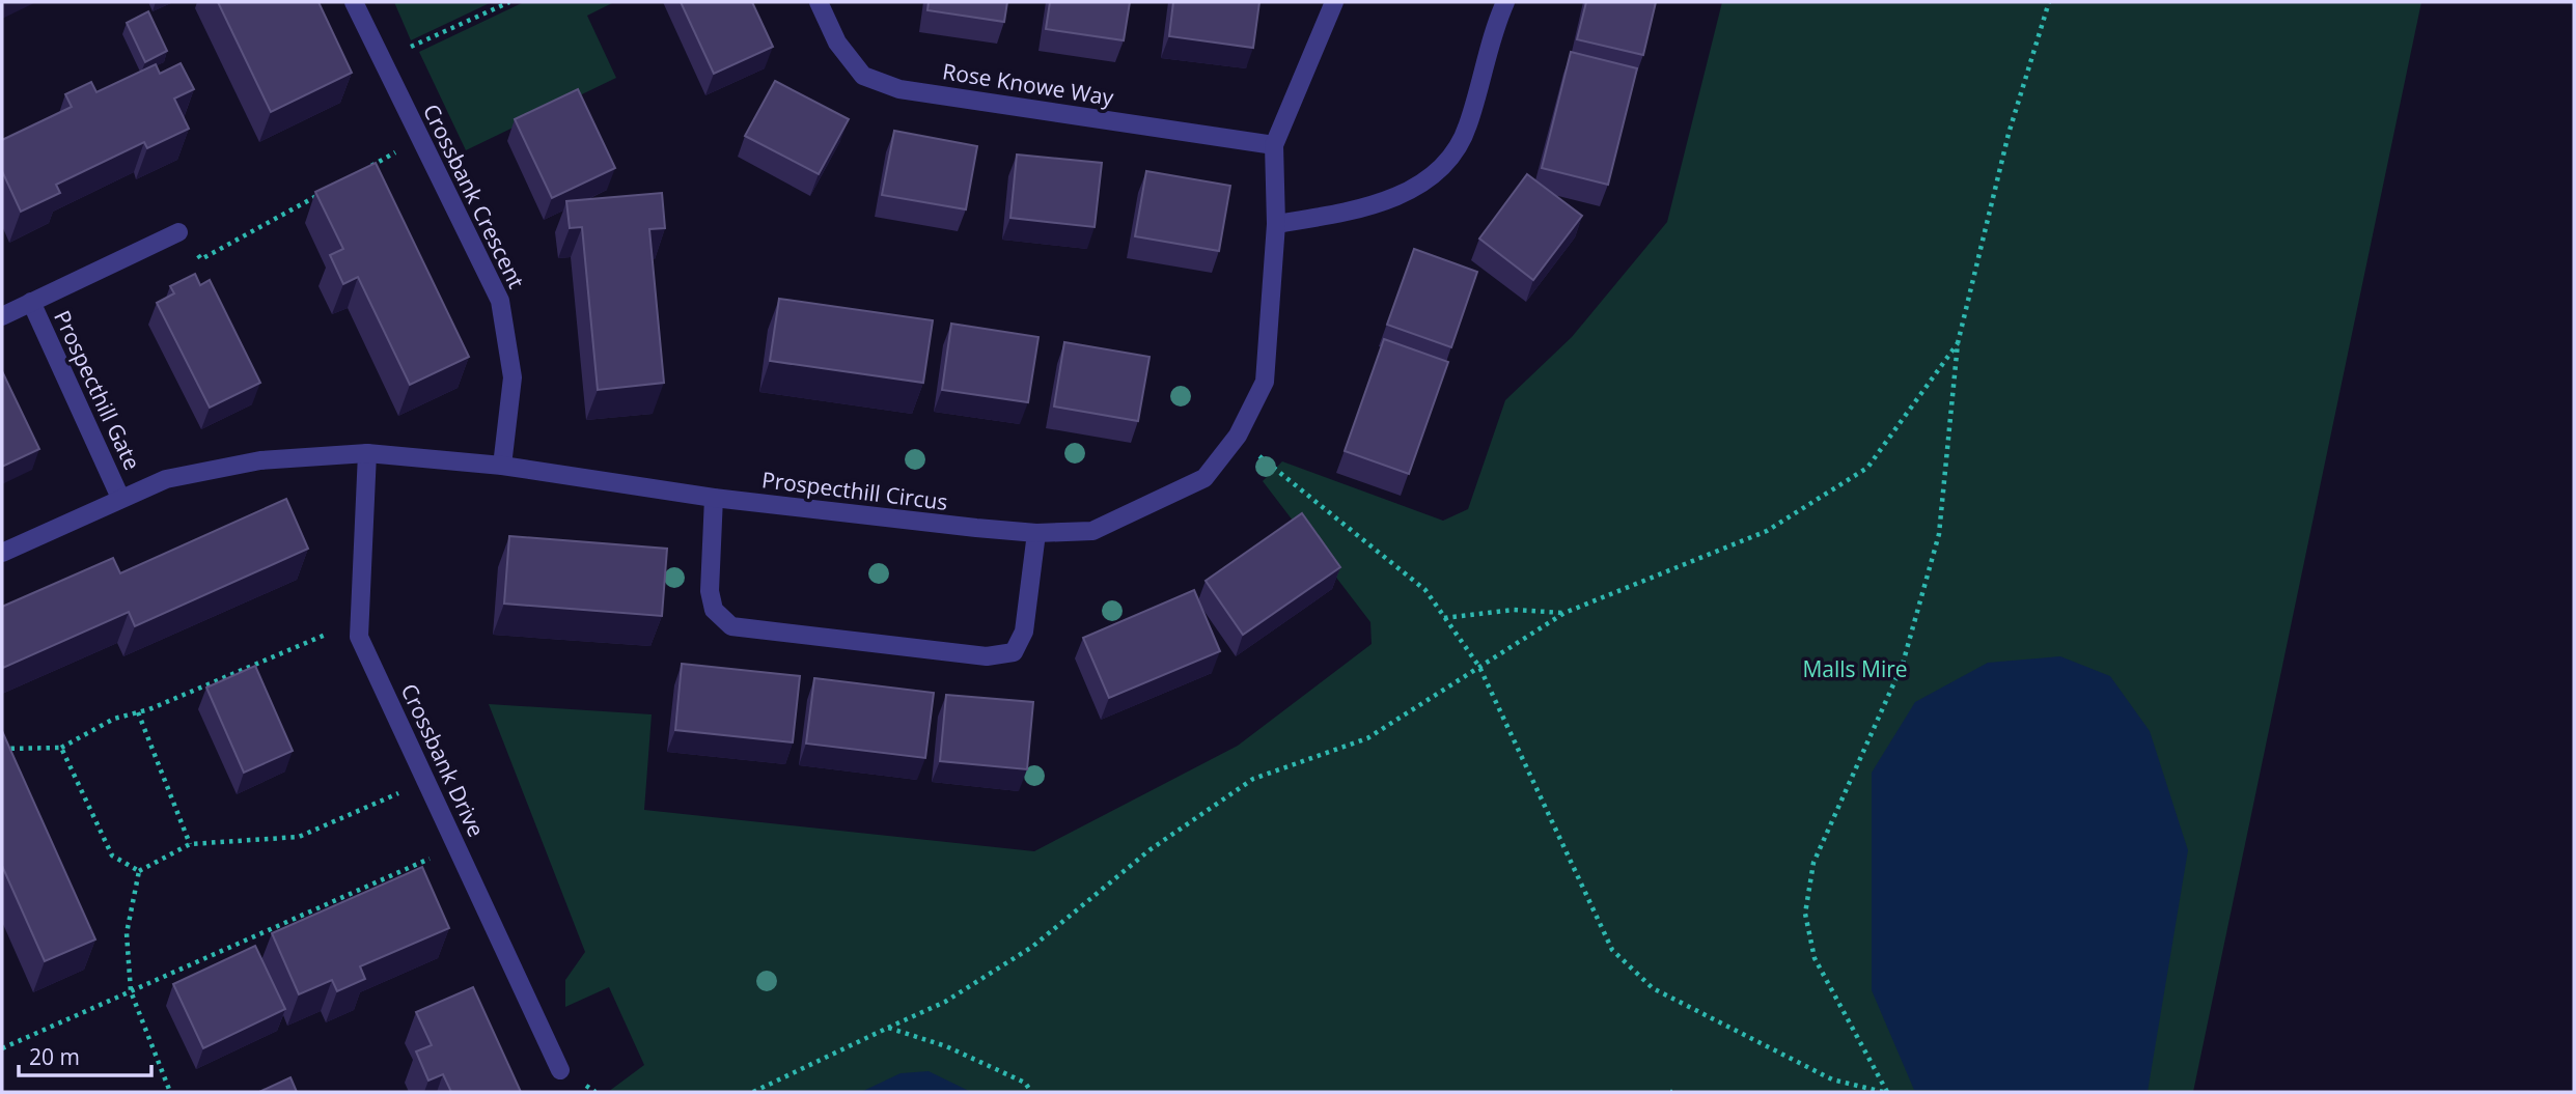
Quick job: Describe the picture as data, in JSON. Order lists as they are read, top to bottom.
{
  "streets": {
    "street": [
      "Rose Knowe Way",
      "Crossbank Crescent",
      "Prospecthill Gate",
      "Prospecthill Circus",
      "Crossbank Drive"
    ]
  },
  "crossings": [
    ["Rose Knowe Way", "Prospecthill Circus"],
    ["Crossbank Crescent", "Prospecthill Circus"],
    ["Prospecthill Gate", "Prospecthill Circus"],
    ["Prospecthill Circus", "Crossbank Drive"]
  ],
  "parks": ["Malls Mire"],
  "scale_bar": "20 m"
}
